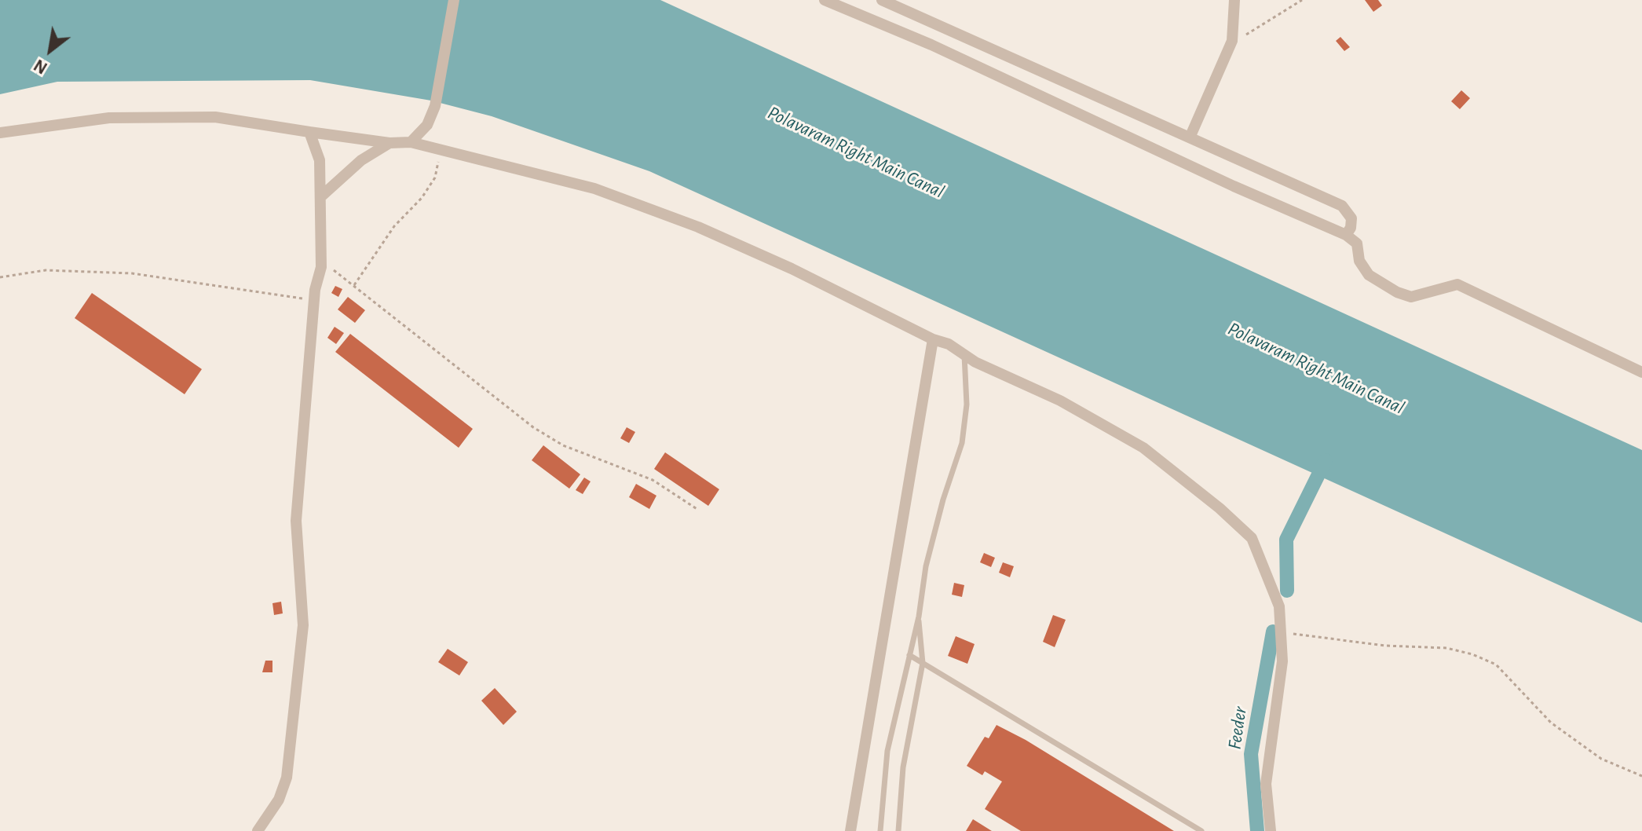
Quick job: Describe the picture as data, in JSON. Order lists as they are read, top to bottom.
{
  "water": ["Polavaram Right Main Canal", "Feeder"],
  "north": "bottom left"
}
